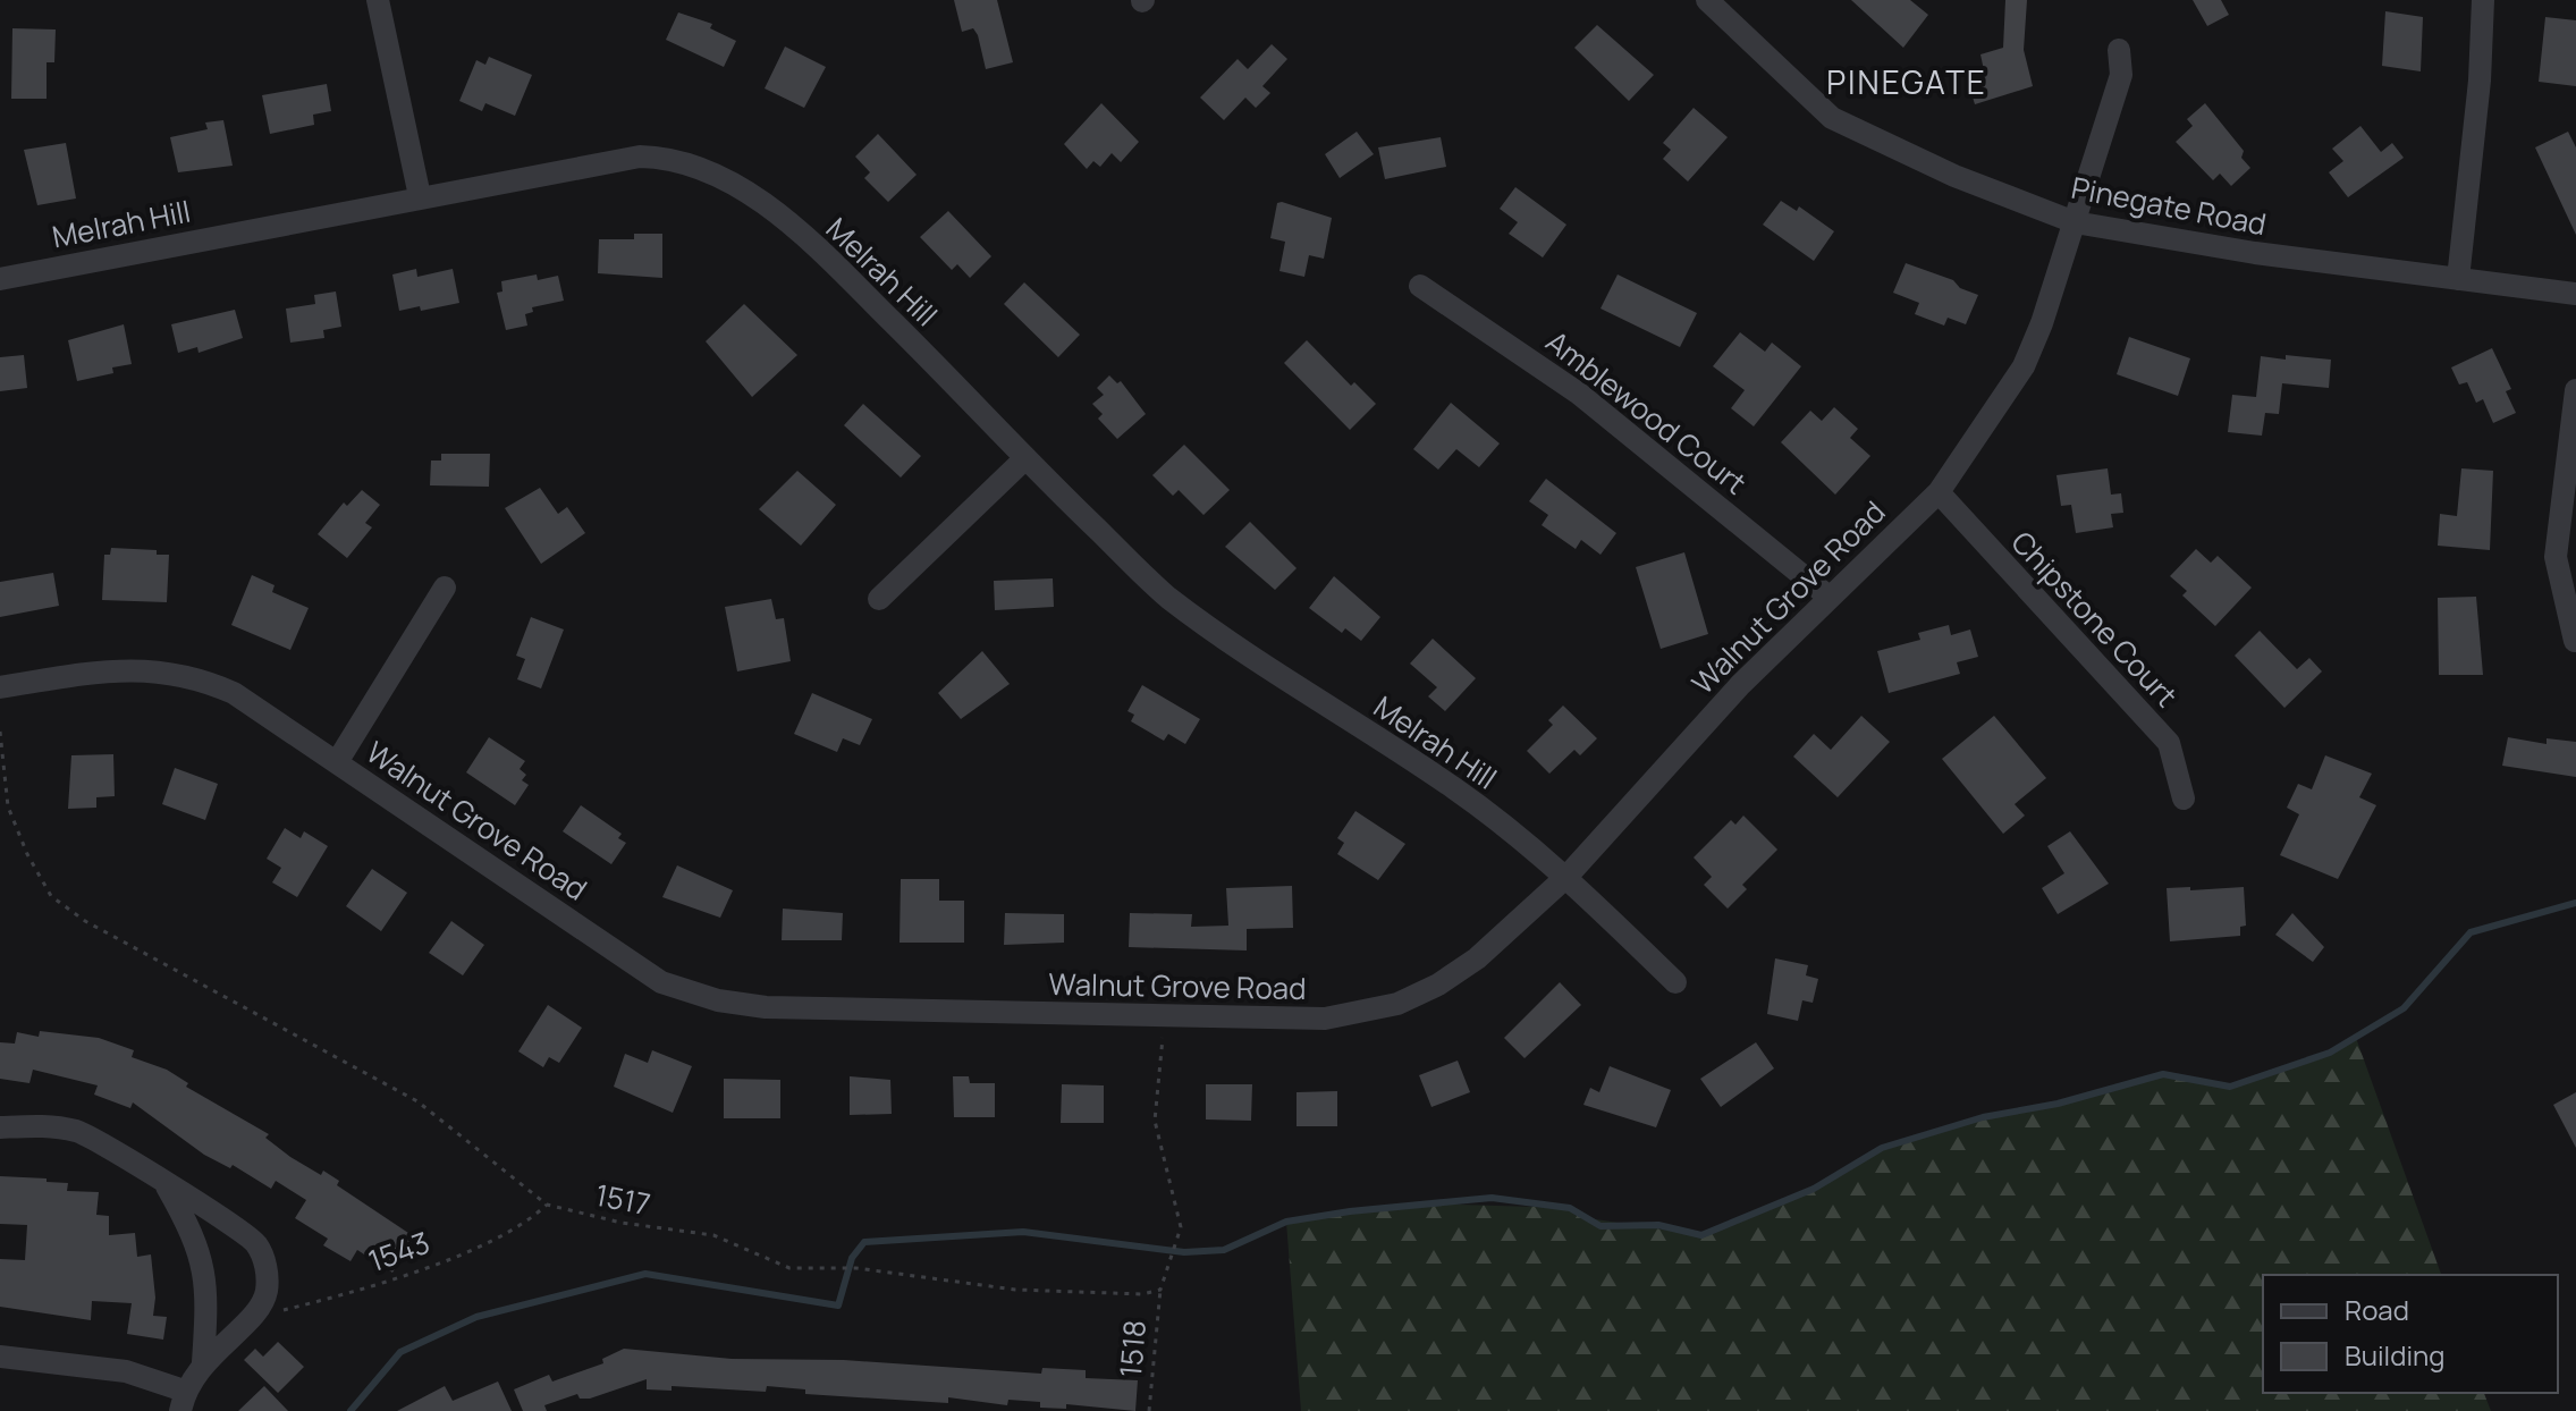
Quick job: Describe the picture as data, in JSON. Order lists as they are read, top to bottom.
{
  "streets": {
    "street": [
      "Pinegate Road",
      "Melrah Hill",
      "Amblewood Court",
      "Walnut Grove Road",
      "Chipstone Court"
    ],
    "path": ["1517", "1543", "1518"]
  },
  "crossings": [
    ["Pinegate Road", "Walnut Grove Road"],
    ["Melrah Hill", "Walnut Grove Road"],
    ["Amblewood Court", "Walnut Grove Road"],
    ["Walnut Grove Road", "Chipstone Court"],
    ["1517", "1543"],
    ["1517", "1518"]
  ],
  "districts": ["PINEGATE"],
  "legend": ["Road", "Building"]
}
